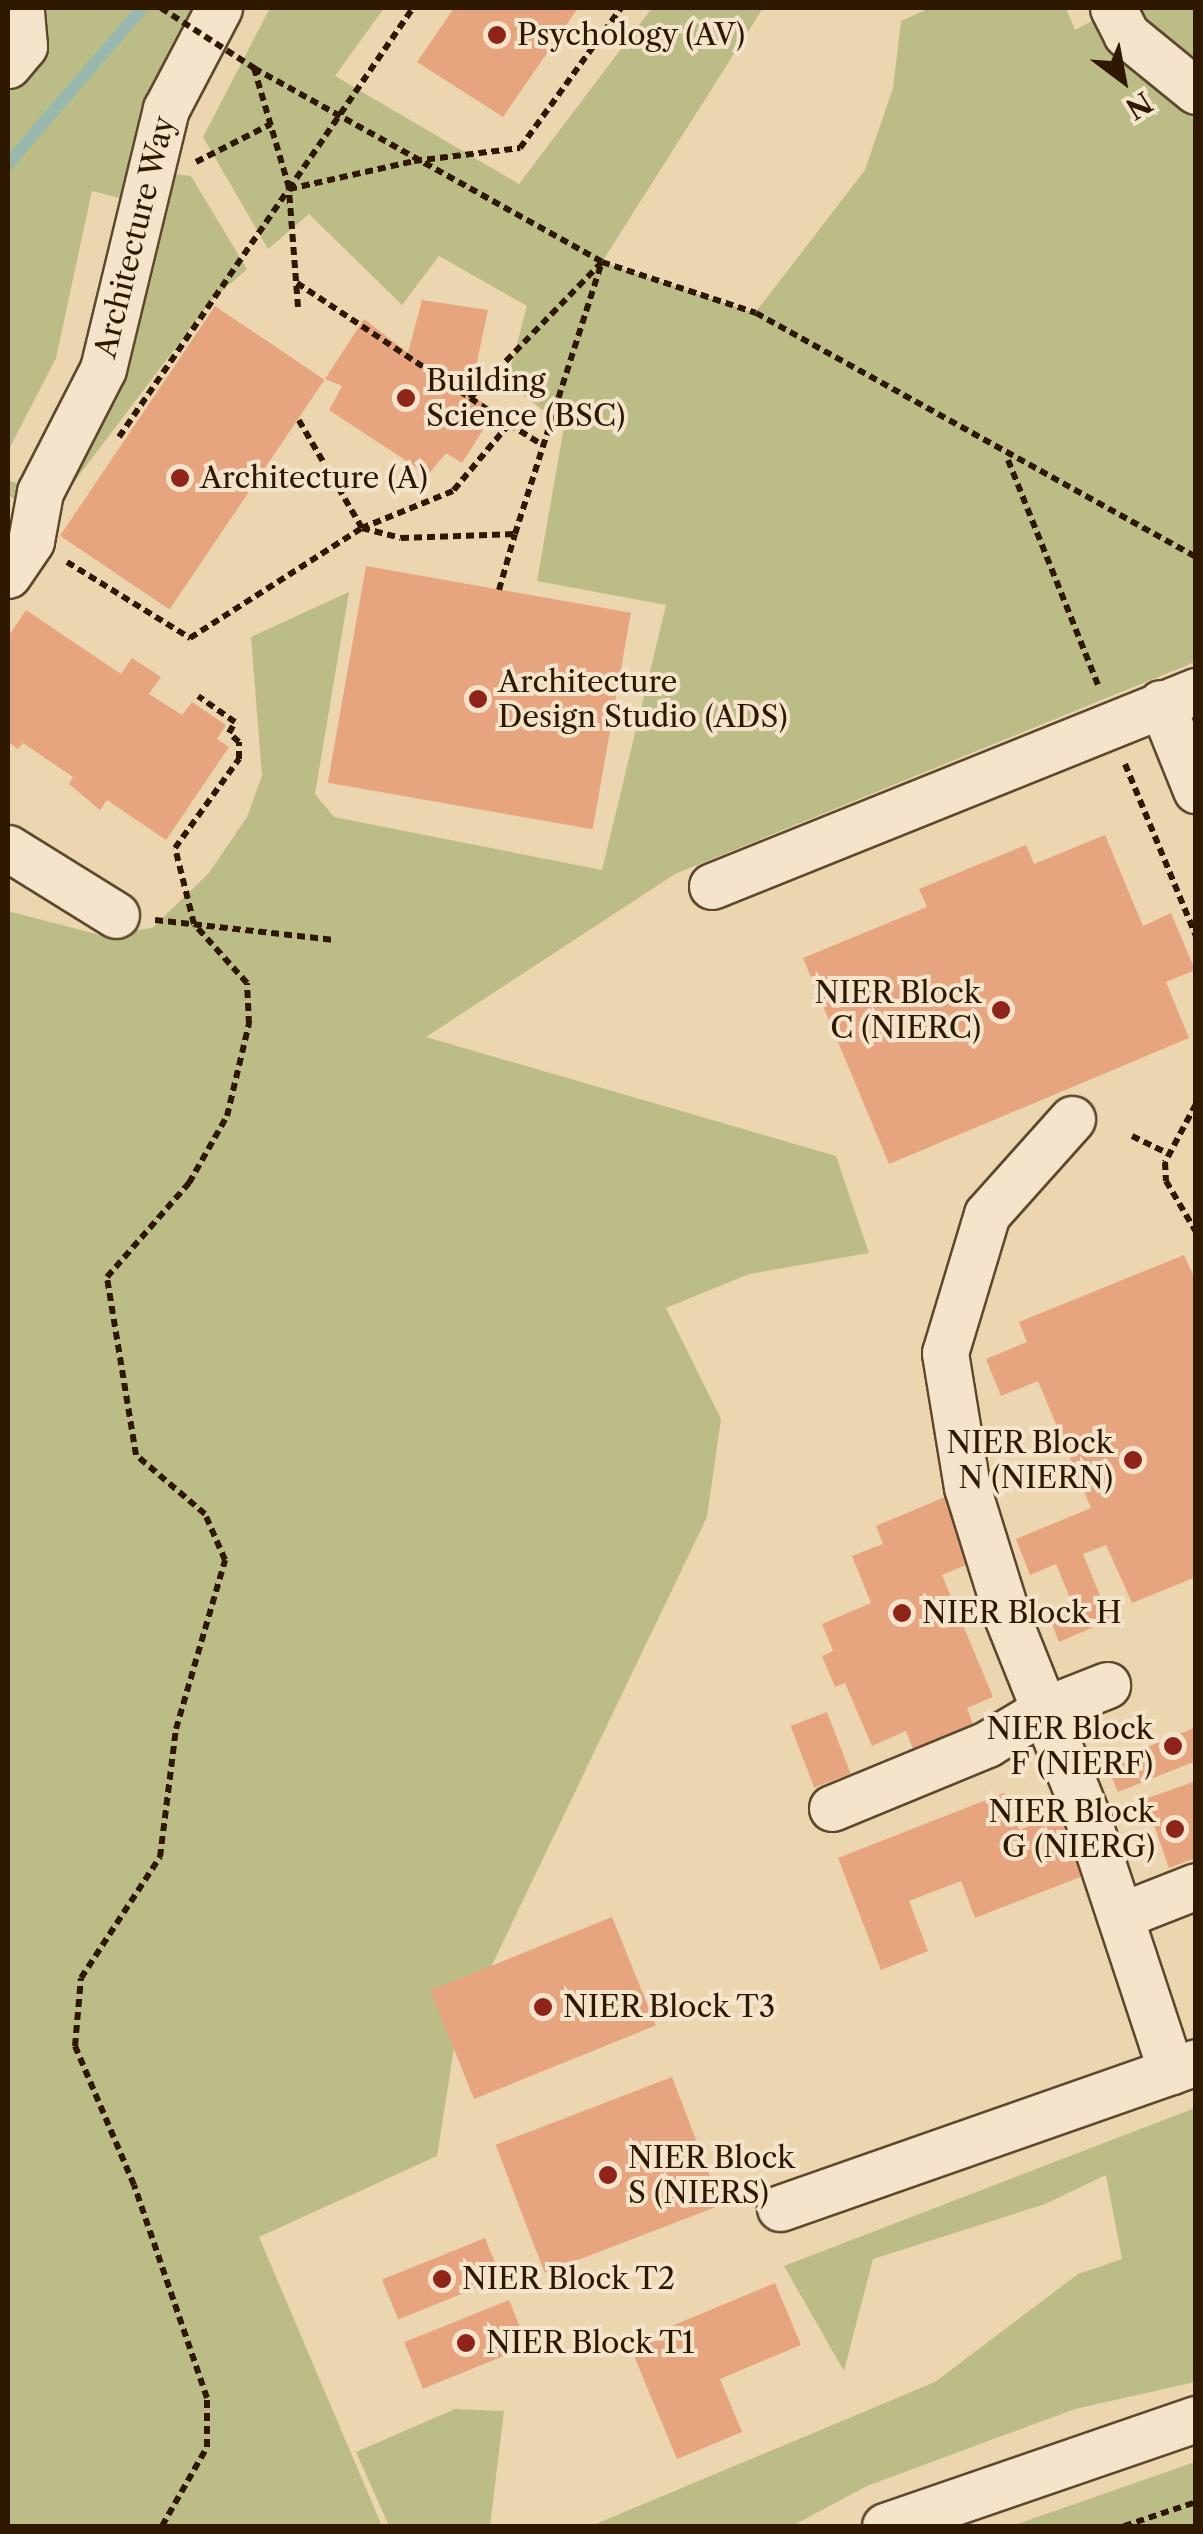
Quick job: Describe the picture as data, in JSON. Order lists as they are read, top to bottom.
{
  "streets": {
    "street": ["Architecture Way"]
  },
  "places": [
    "Psychology (AV)",
    "Building Science (BSC)",
    "Architecture (A)",
    "Architecture Design Studio (ADS)",
    "NIER Block C (NIERC)",
    "NIER Block N (NIERN)",
    "NIER Block H",
    "NIER Block F (NIERF)",
    "NIER Block G (NIERG)",
    "NIER Block T3",
    "NIER Block S (NIERS)",
    "NIER Block T2",
    "NIER Block T1"
  ],
  "north": "bottom right"
}
